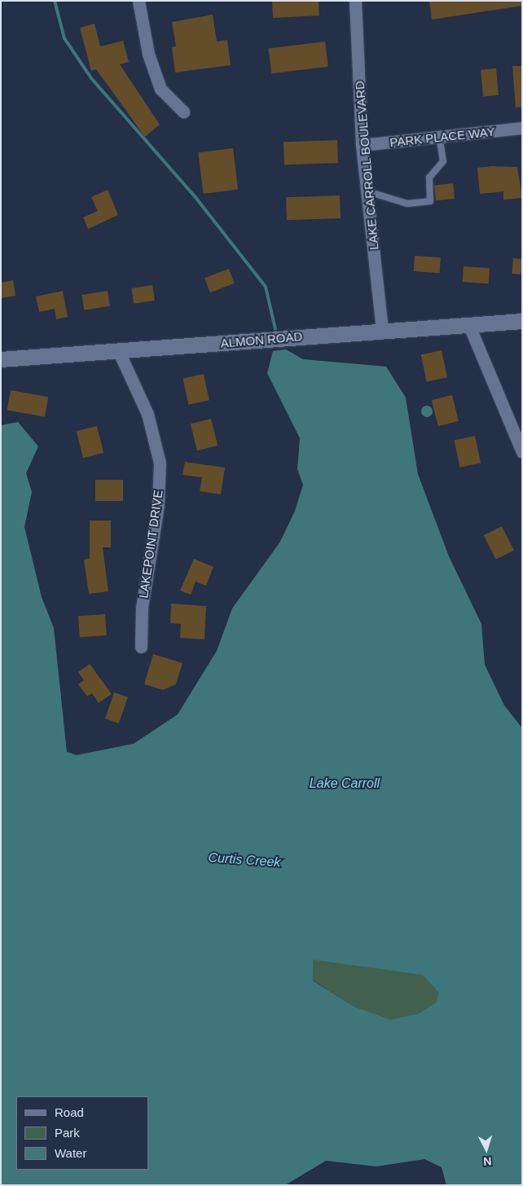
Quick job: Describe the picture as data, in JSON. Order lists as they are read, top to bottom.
{
  "streets": {
    "street": [
      "PARK PLACE WAY",
      "LAKE CARROLL BOULEVARD",
      "ALMON ROAD",
      "LAKEPOINT DRIVE"
    ]
  },
  "crossings": [
    ["PARK PLACE WAY", "LAKE CARROLL BOULEVARD"],
    ["LAKE CARROLL BOULEVARD", "ALMON ROAD"],
    ["ALMON ROAD", "LAKEPOINT DRIVE"]
  ],
  "water": ["Lake Carroll", "Curtis Creek"],
  "legend": ["Road", "Park", "Water"],
  "north": "bottom"
}
